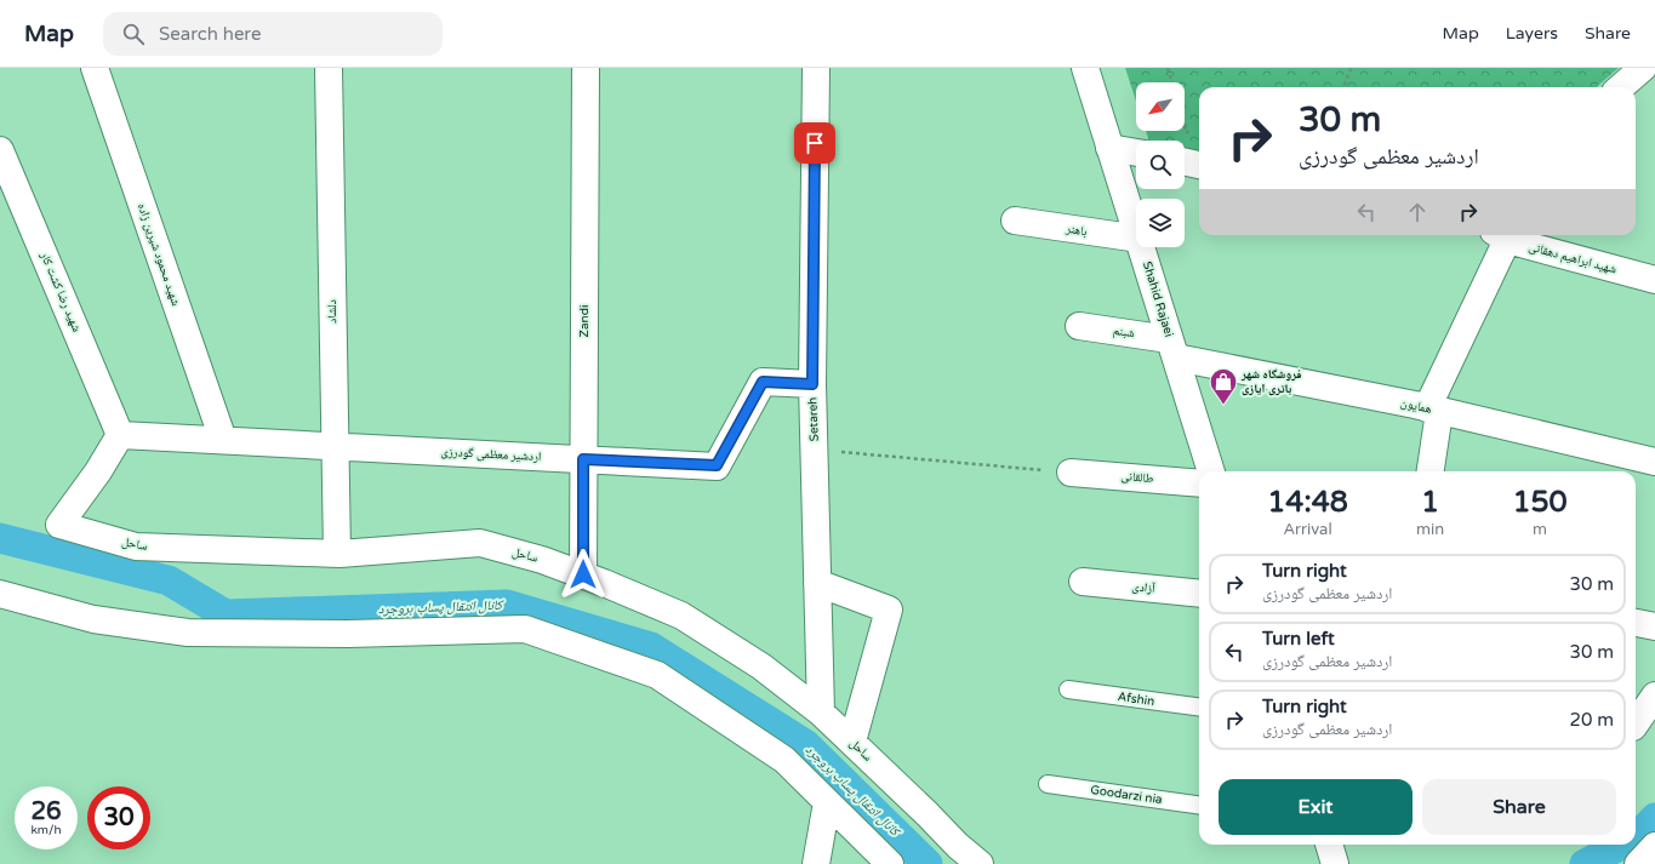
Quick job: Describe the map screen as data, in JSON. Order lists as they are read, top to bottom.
{
  "streets": {
    "street": [
      "باهنر",
      "شهید محمود شیرین زاده",
      "شهید ابراهیم دهقانی",
      "شهید رضا کشت کار",
      "Shahid Rajaei",
      "دلشاد",
      "Zandi",
      "شبنم",
      "همایون",
      "Setareh",
      "اردشیر معظمی گودرزی",
      "طالقانی",
      "ساحل",
      "آزادی"
    ],
    "lane": ["Afshin", "Goodarzi nia"]
  },
  "crossings": [
    ["شهید محمود شیرین زاده", "اردشیر معظمی گودرزی"],
    ["شهید رضا کشت کار", "اردشیر معظمی گودرزی"],
    ["شهید رضا کشت کار", "ساحل"],
    ["Shahid Rajaei", "شبنم"],
    ["Shahid Rajaei", "همایون"],
    ["دلشاد", "اردشیر معظمی گودرزی"],
    ["دلشاد", "ساحل"],
    ["Zandi", "اردشیر معظمی گودرزی"],
    ["Zandi", "ساحل"],
    ["شبنم", "همایون"],
    ["Setareh", "اردشیر معظمی گودرزی"],
    ["Setareh", "ساحل"],
    ["اردشیر معظمی گودرزی", "ساحل"]
  ],
  "water": ["کانال انتقال پساب بروجرد"],
  "places": {
    "shop": ["فروشگاه شهر باتری ایازی"]
  },
  "north": "bottom left",
  "page": {
    "header": "Map",
    "search": "Search here",
    "nav": ["Map", "Layers", "Share"],
    "turn": ["30 m", "اردشیر معظمی گودرزی"],
    "eta": [
      "14:48",
      "Arrival",
      "1",
      "min",
      "150",
      "m"
    ],
    "list": [
      {
        "name": "Turn right",
        "note": "اردشیر معظمی گودرزی",
        "value": "30 m"
      },
      {
        "name": "Turn left",
        "note": "اردشیر معظمی گودرزی",
        "value": "30 m"
      },
      {
        "name": "Turn right",
        "note": "اردشیر معظمی گودرزی",
        "value": "20 m"
      }
    ],
    "buttons": ["Exit", "Share"],
    "speed": "26 km/h",
    "limit": "30"
  }
}
